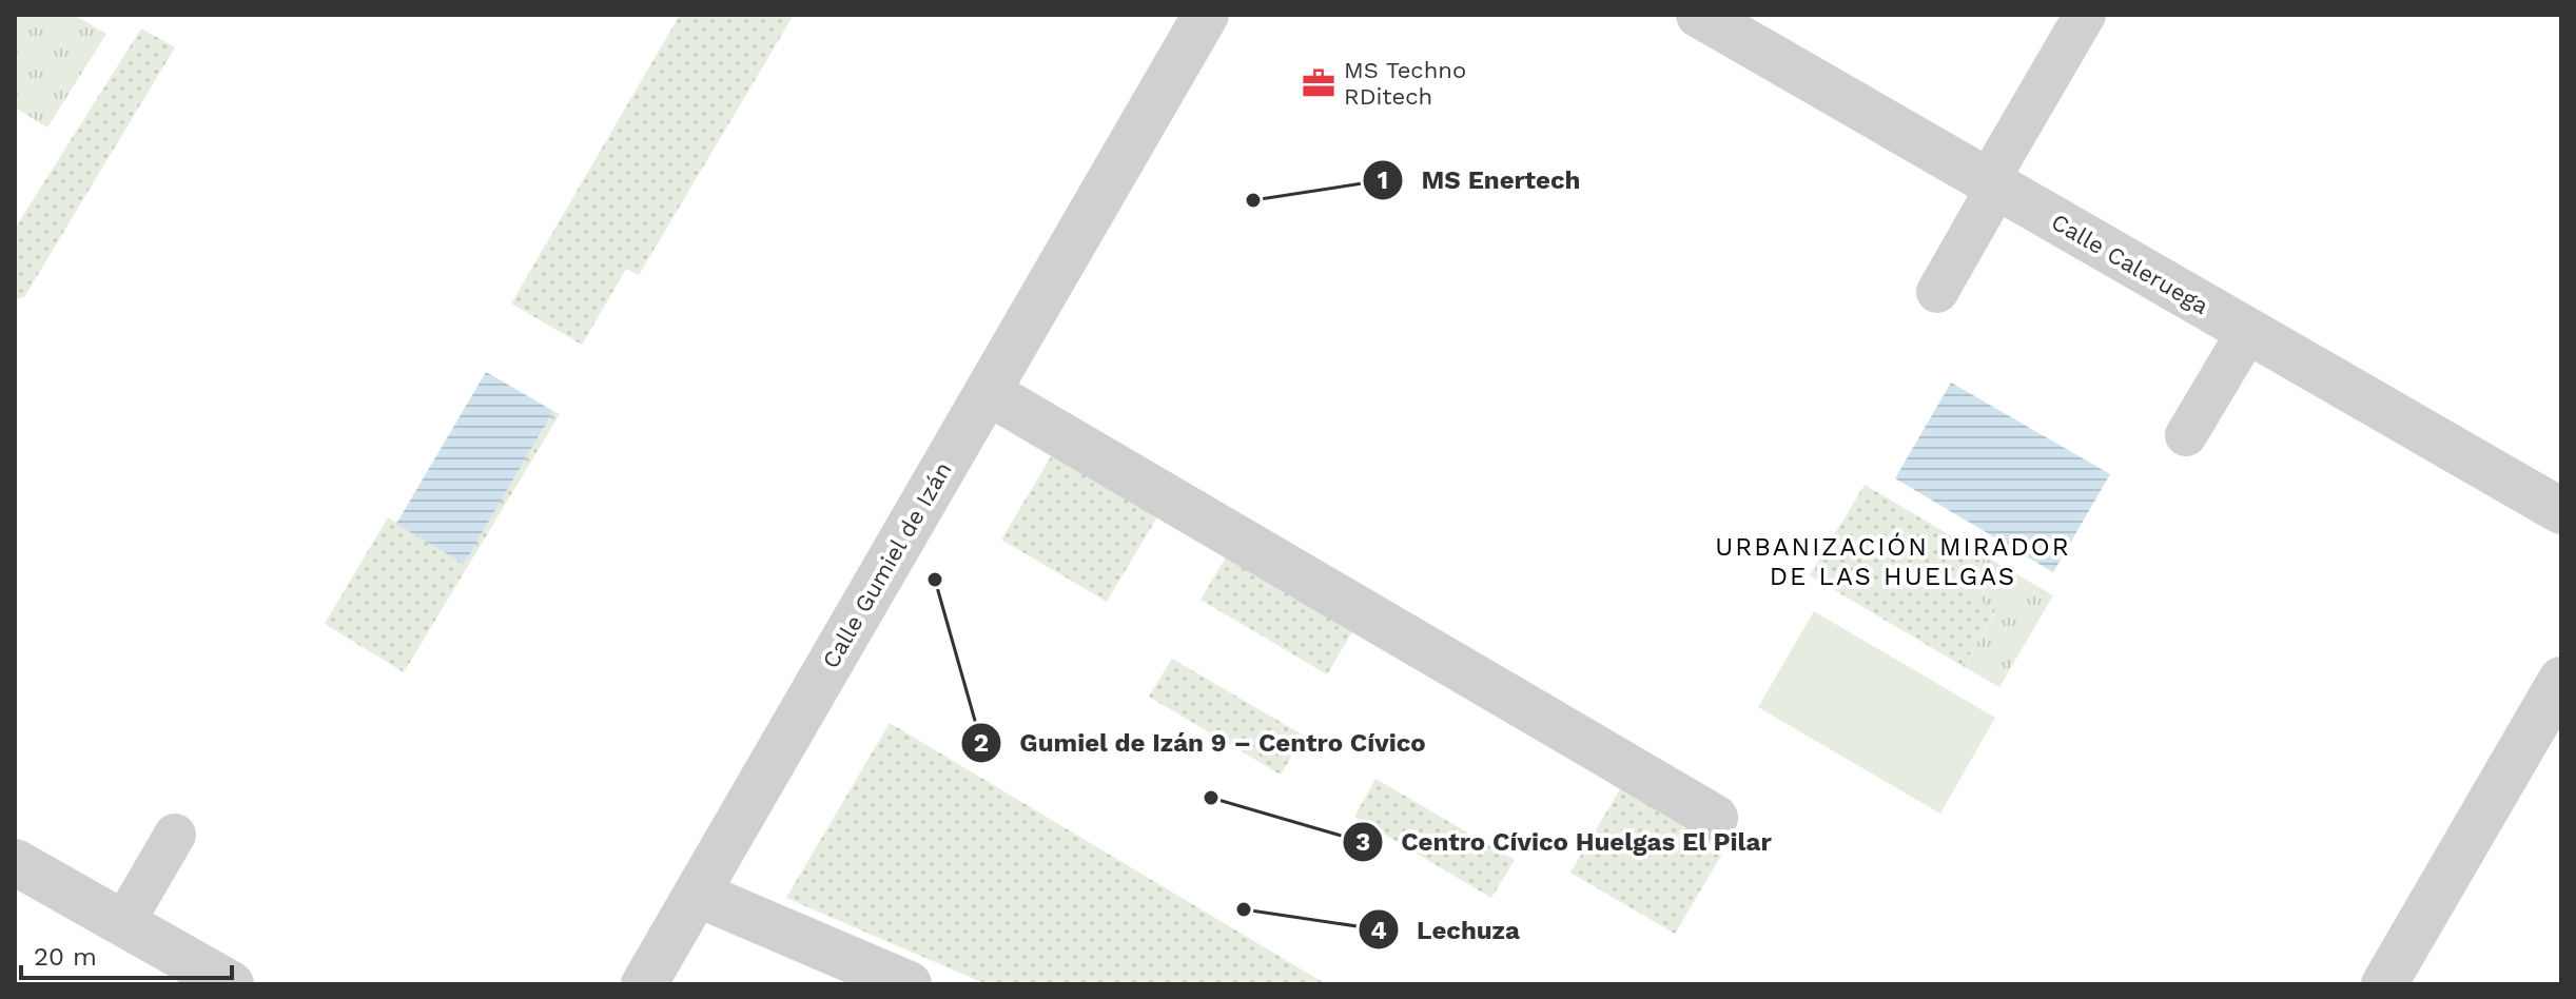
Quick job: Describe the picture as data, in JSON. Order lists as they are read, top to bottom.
{
  "streets": {
    "street": ["Calle Caleruega", "Calle Gumiel de Izán"]
  },
  "districts": ["URBANIZACIÓN MIRADOR DE LAS HUELGAS"],
  "places": {
    "office": ["MS Techno RDitech"],
    "other": [
      "MS Enertech",
      "Gumiel de Izán 9 – Centro Cívico",
      "Centro Cívico Huelgas El Pilar",
      "Lechuza"
    ]
  },
  "scale_bar": "20 m"
}
